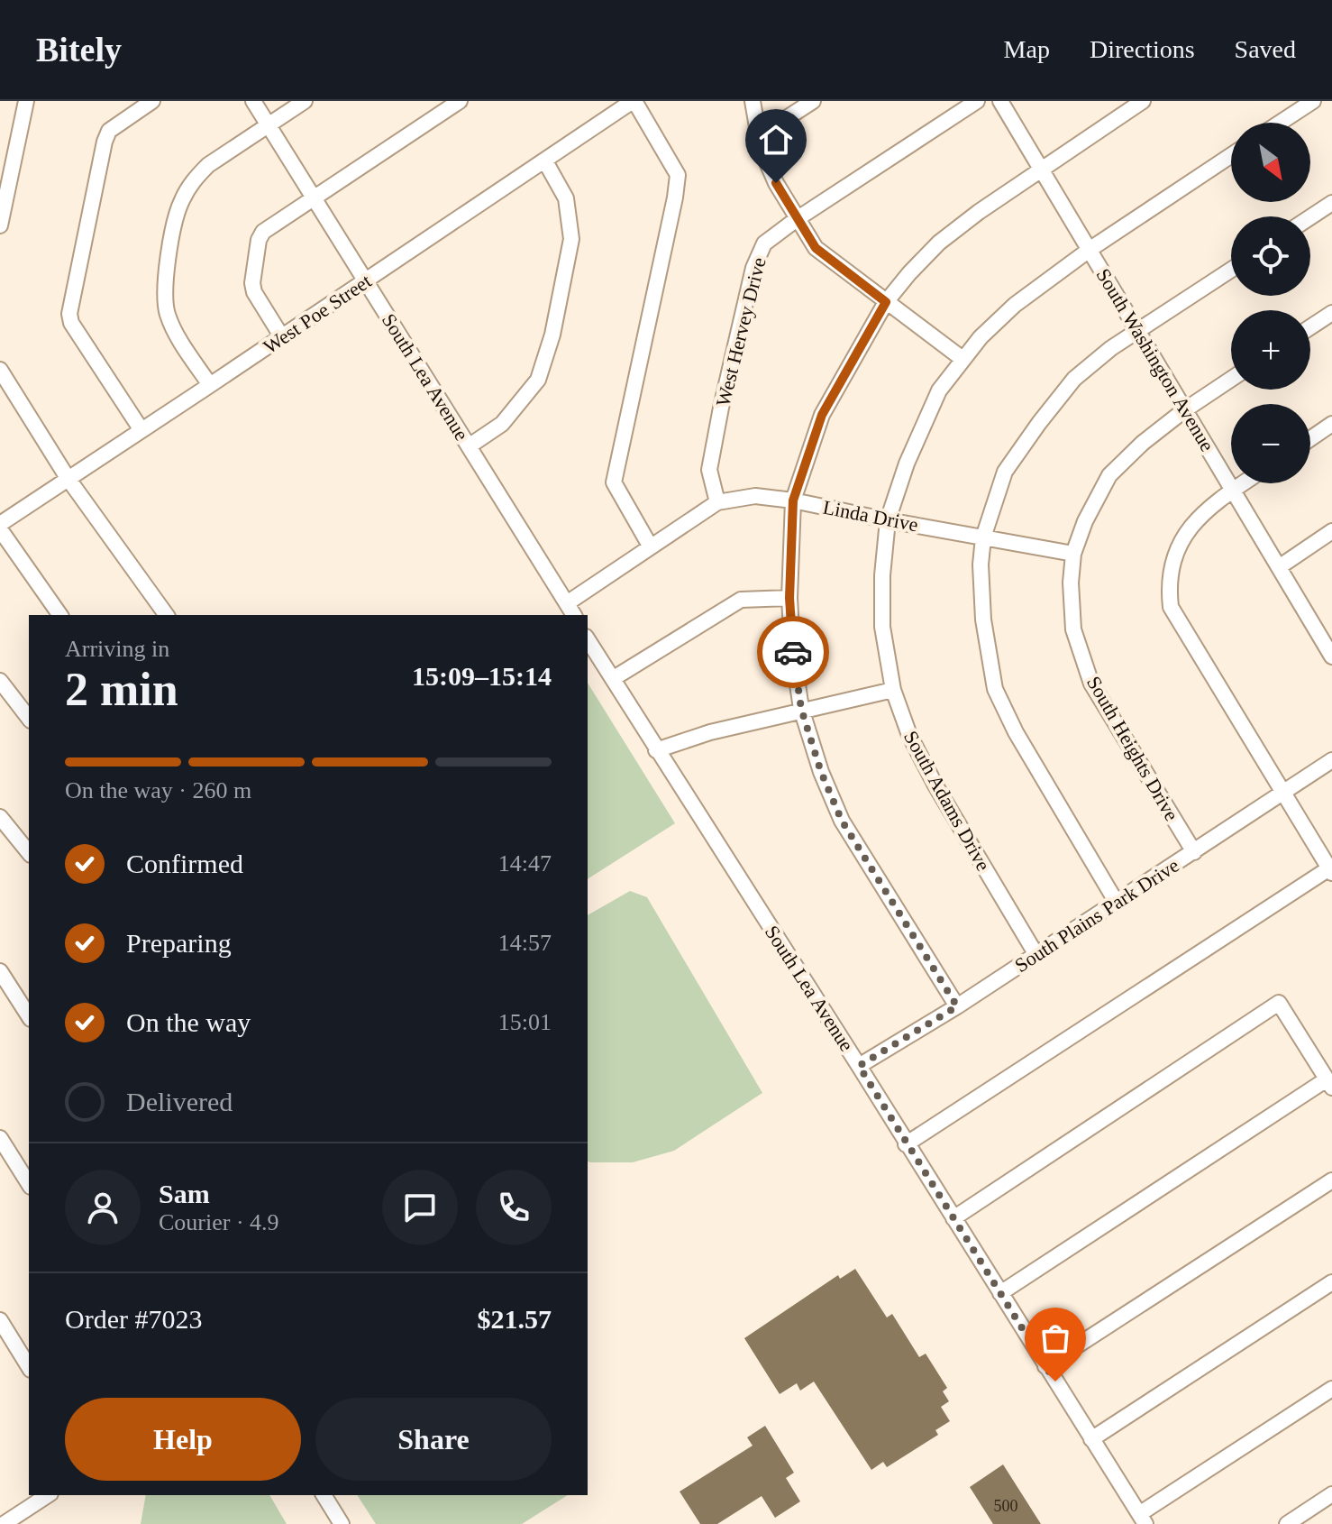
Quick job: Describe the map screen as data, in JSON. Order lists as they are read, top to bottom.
{
  "streets": {
    "street": [
      "West Poe Street",
      "West Hervey Drive",
      "South Washington Avenue",
      "South Lea Avenue",
      "Linda Drive",
      "South Heights Drive",
      "South Adams Drive",
      "South Plains Park Drive"
    ]
  },
  "crossings": [
    ["West Poe Street", "South Lea Avenue"],
    ["West Hervey Drive", "Linda Drive"],
    ["South Washington Avenue", "South Heights Drive"],
    ["South Washington Avenue", "South Adams Drive"],
    ["South Lea Avenue", "Linda Drive"],
    ["South Lea Avenue", "South Plains Park Drive"],
    ["Linda Drive", "South Heights Drive"],
    ["Linda Drive", "South Adams Drive"],
    ["South Heights Drive", "South Plains Park Drive"],
    ["South Adams Drive", "South Plains Park Drive"]
  ],
  "house_numbers": ["500"],
  "north": "bottom right",
  "page": {
    "header": "Bitely",
    "nav": ["Map", "Directions", "Saved"],
    "map_buttons": ["+", "−"],
    "heading": ["2 min", "Arriving in", "15:09–15:14"],
    "panel": [
      "Sam",
      "Courier · 4.9",
      "Order #7023",
      "$21.57"
    ],
    "bar": "On the way · 260 m",
    "list": [
      ["Confirmed", "14:47"],
      ["Preparing", "14:57"],
      ["On the way", "15:01"],
      "Delivered"
    ],
    "buttons": ["Help", "Share"]
  }
}
